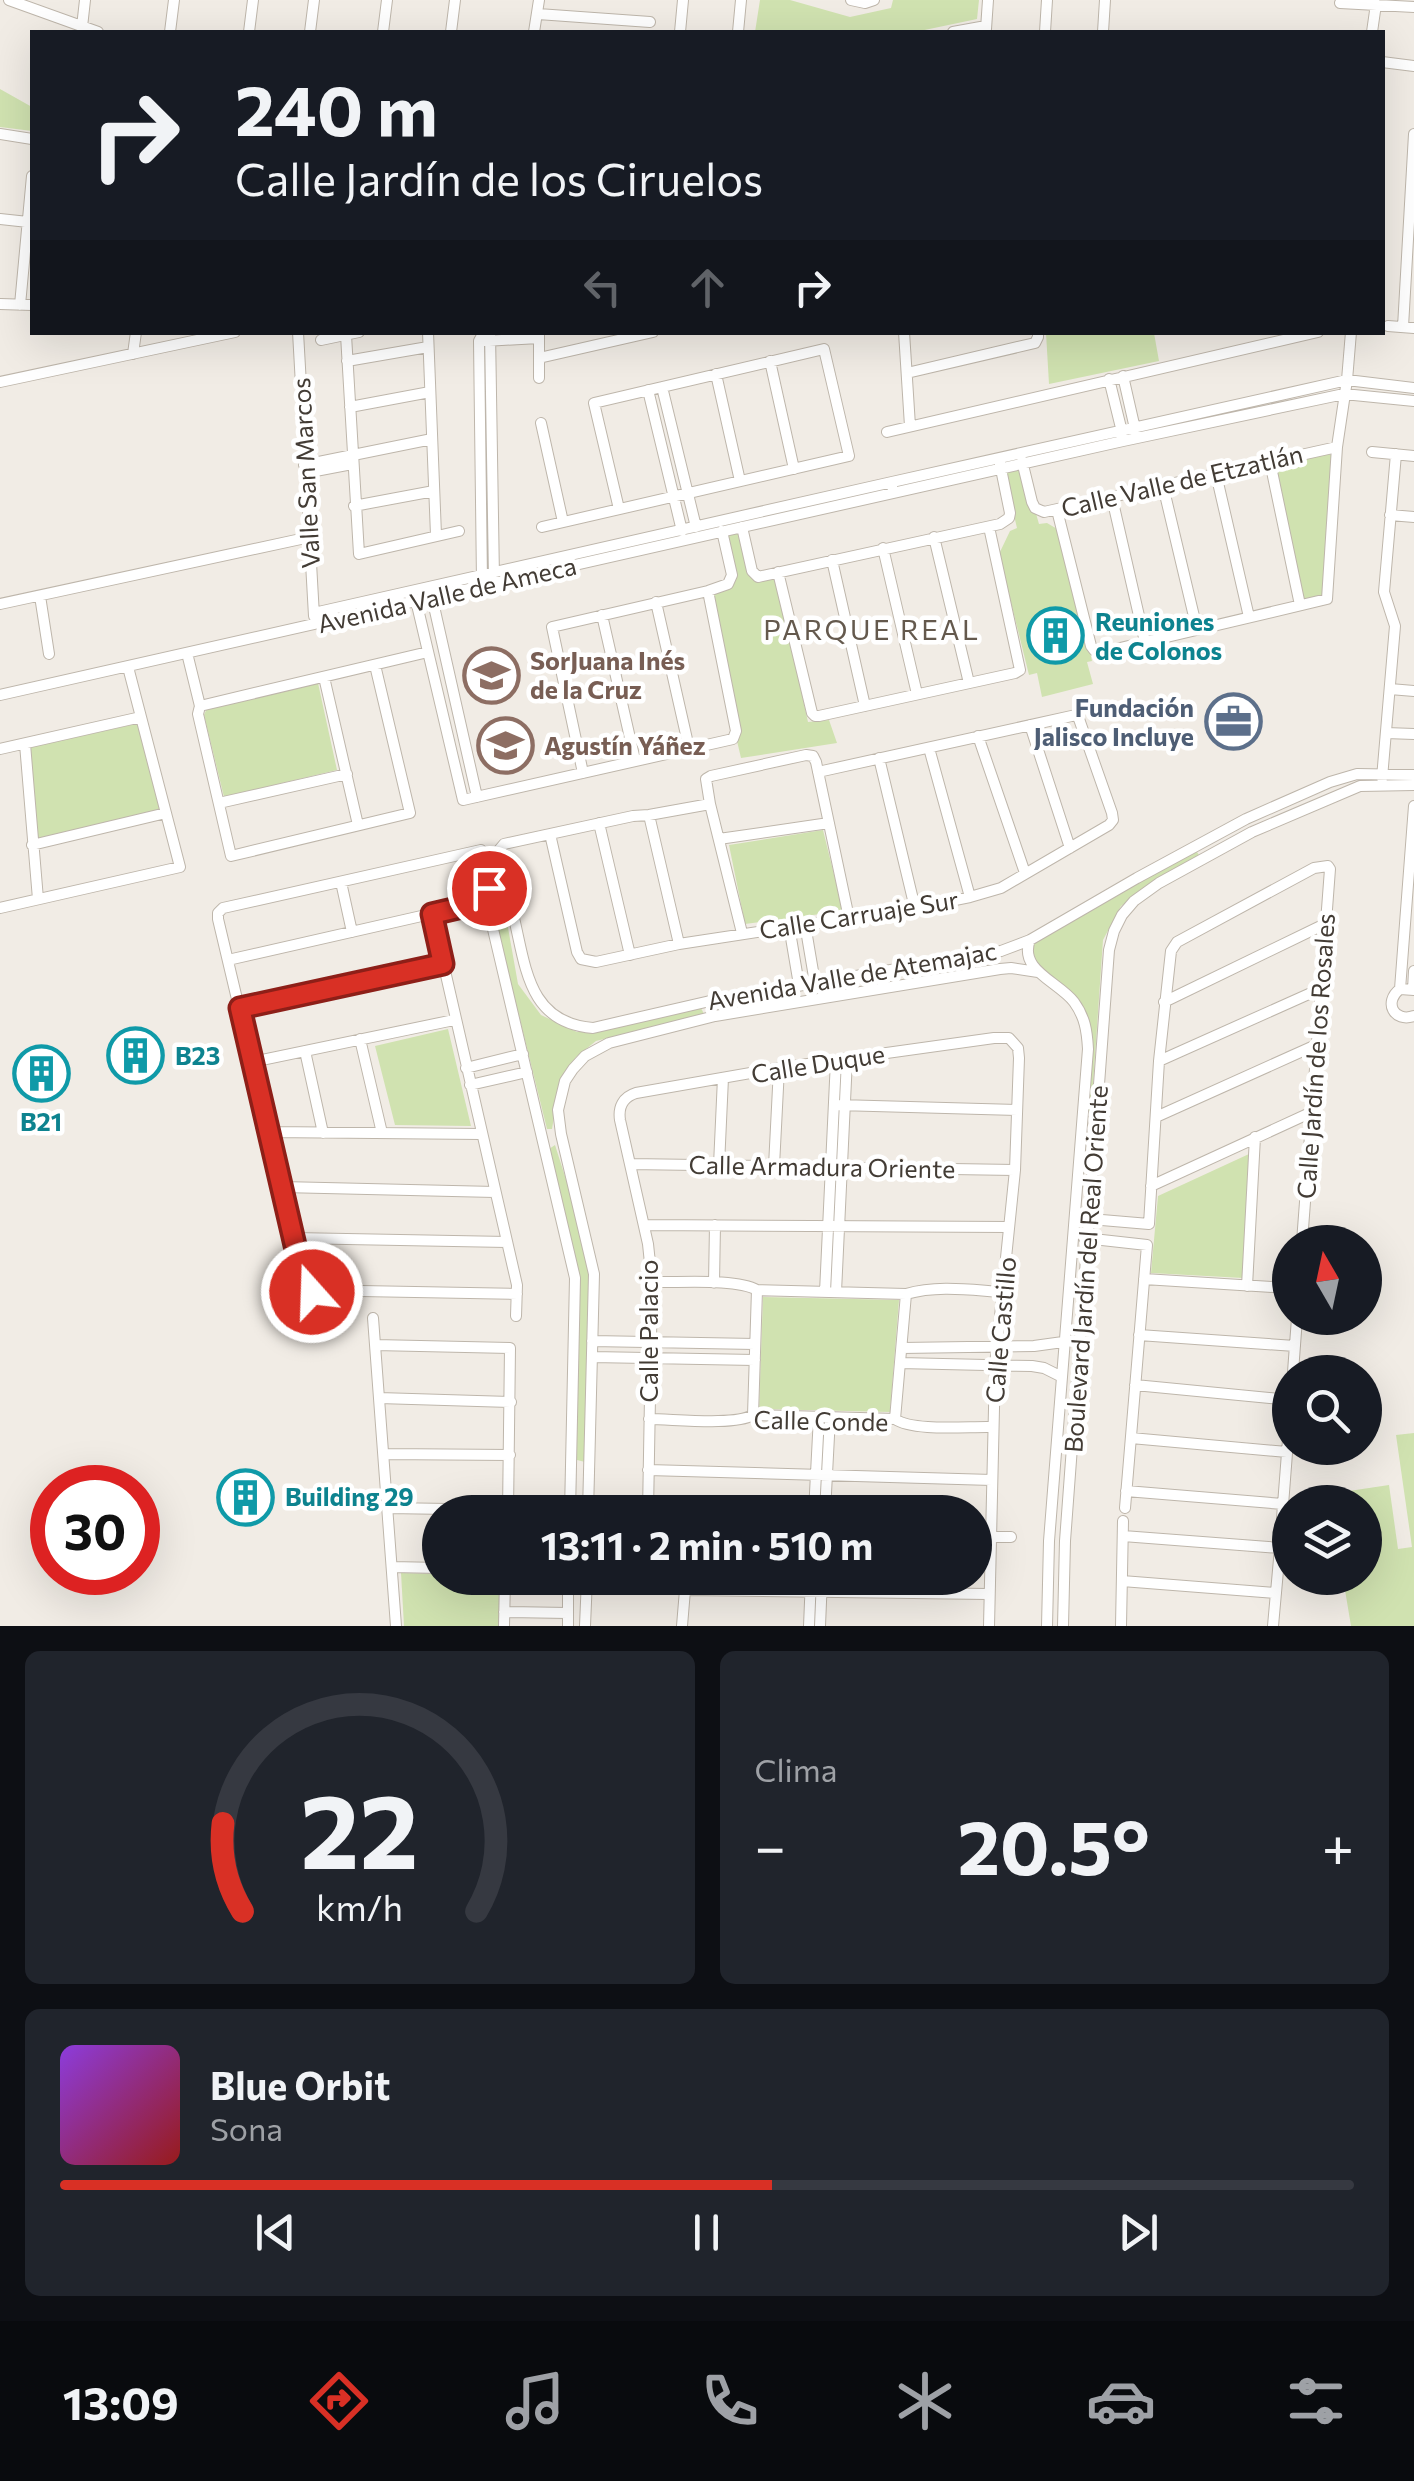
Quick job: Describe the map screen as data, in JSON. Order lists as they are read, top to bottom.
{
  "streets": {
    "street": [
      "Valle San Marcos",
      "Calle Valle de Etzatlán",
      "Avenida Valle de Ameca",
      "Calle Carruaje Sur",
      "Avenida Valle de Atemajac",
      "Calle Jardín de los Rosales",
      "Calle Duque",
      "Calle Armadura Oriente",
      "Boulevard Jardín del Real Oriente",
      "Calle Castillo",
      "Calle Palacio",
      "Calle Conde"
    ]
  },
  "crossings": [
    ["Valle San Marcos", "Avenida Valle de Ameca"],
    ["Calle Valle de Etzatlán", "Avenida Valle de Ameca"],
    ["Avenida Valle de Atemajac", "Boulevard Jardín del Real Oriente"],
    ["Calle Duque", "Calle Castillo"],
    ["Calle Duque", "Calle Palacio"],
    ["Calle Armadura Oriente", "Calle Castillo"],
    ["Calle Armadura Oriente", "Calle Palacio"],
    ["Calle Castillo", "Calle Conde"],
    ["Calle Palacio", "Calle Conde"]
  ],
  "districts": ["PARQUE REAL"],
  "places": {
    "building": [
      "Reuniones de Colonos",
      "B23",
      "B21",
      "Building 29"
    ],
    "school or university": ["SorJuana Inés de la Cruz", "Agustín Yáñez"],
    "office": ["Fundación Jalisco Incluye"]
  },
  "north": "top",
  "page": {
    "turn": ["240 m", "Calle Jardín de los Ciruelos"],
    "limit": "30",
    "trip": "13:11 · 2 min · 510 m",
    "tile": "Clima",
    "heat": ["−", "20.5°", "+"],
    "song": ["Blue Orbit", "Sona"],
    "tabs": "13:09",
    "gauge": ["22", "km/h"]
  }
}
